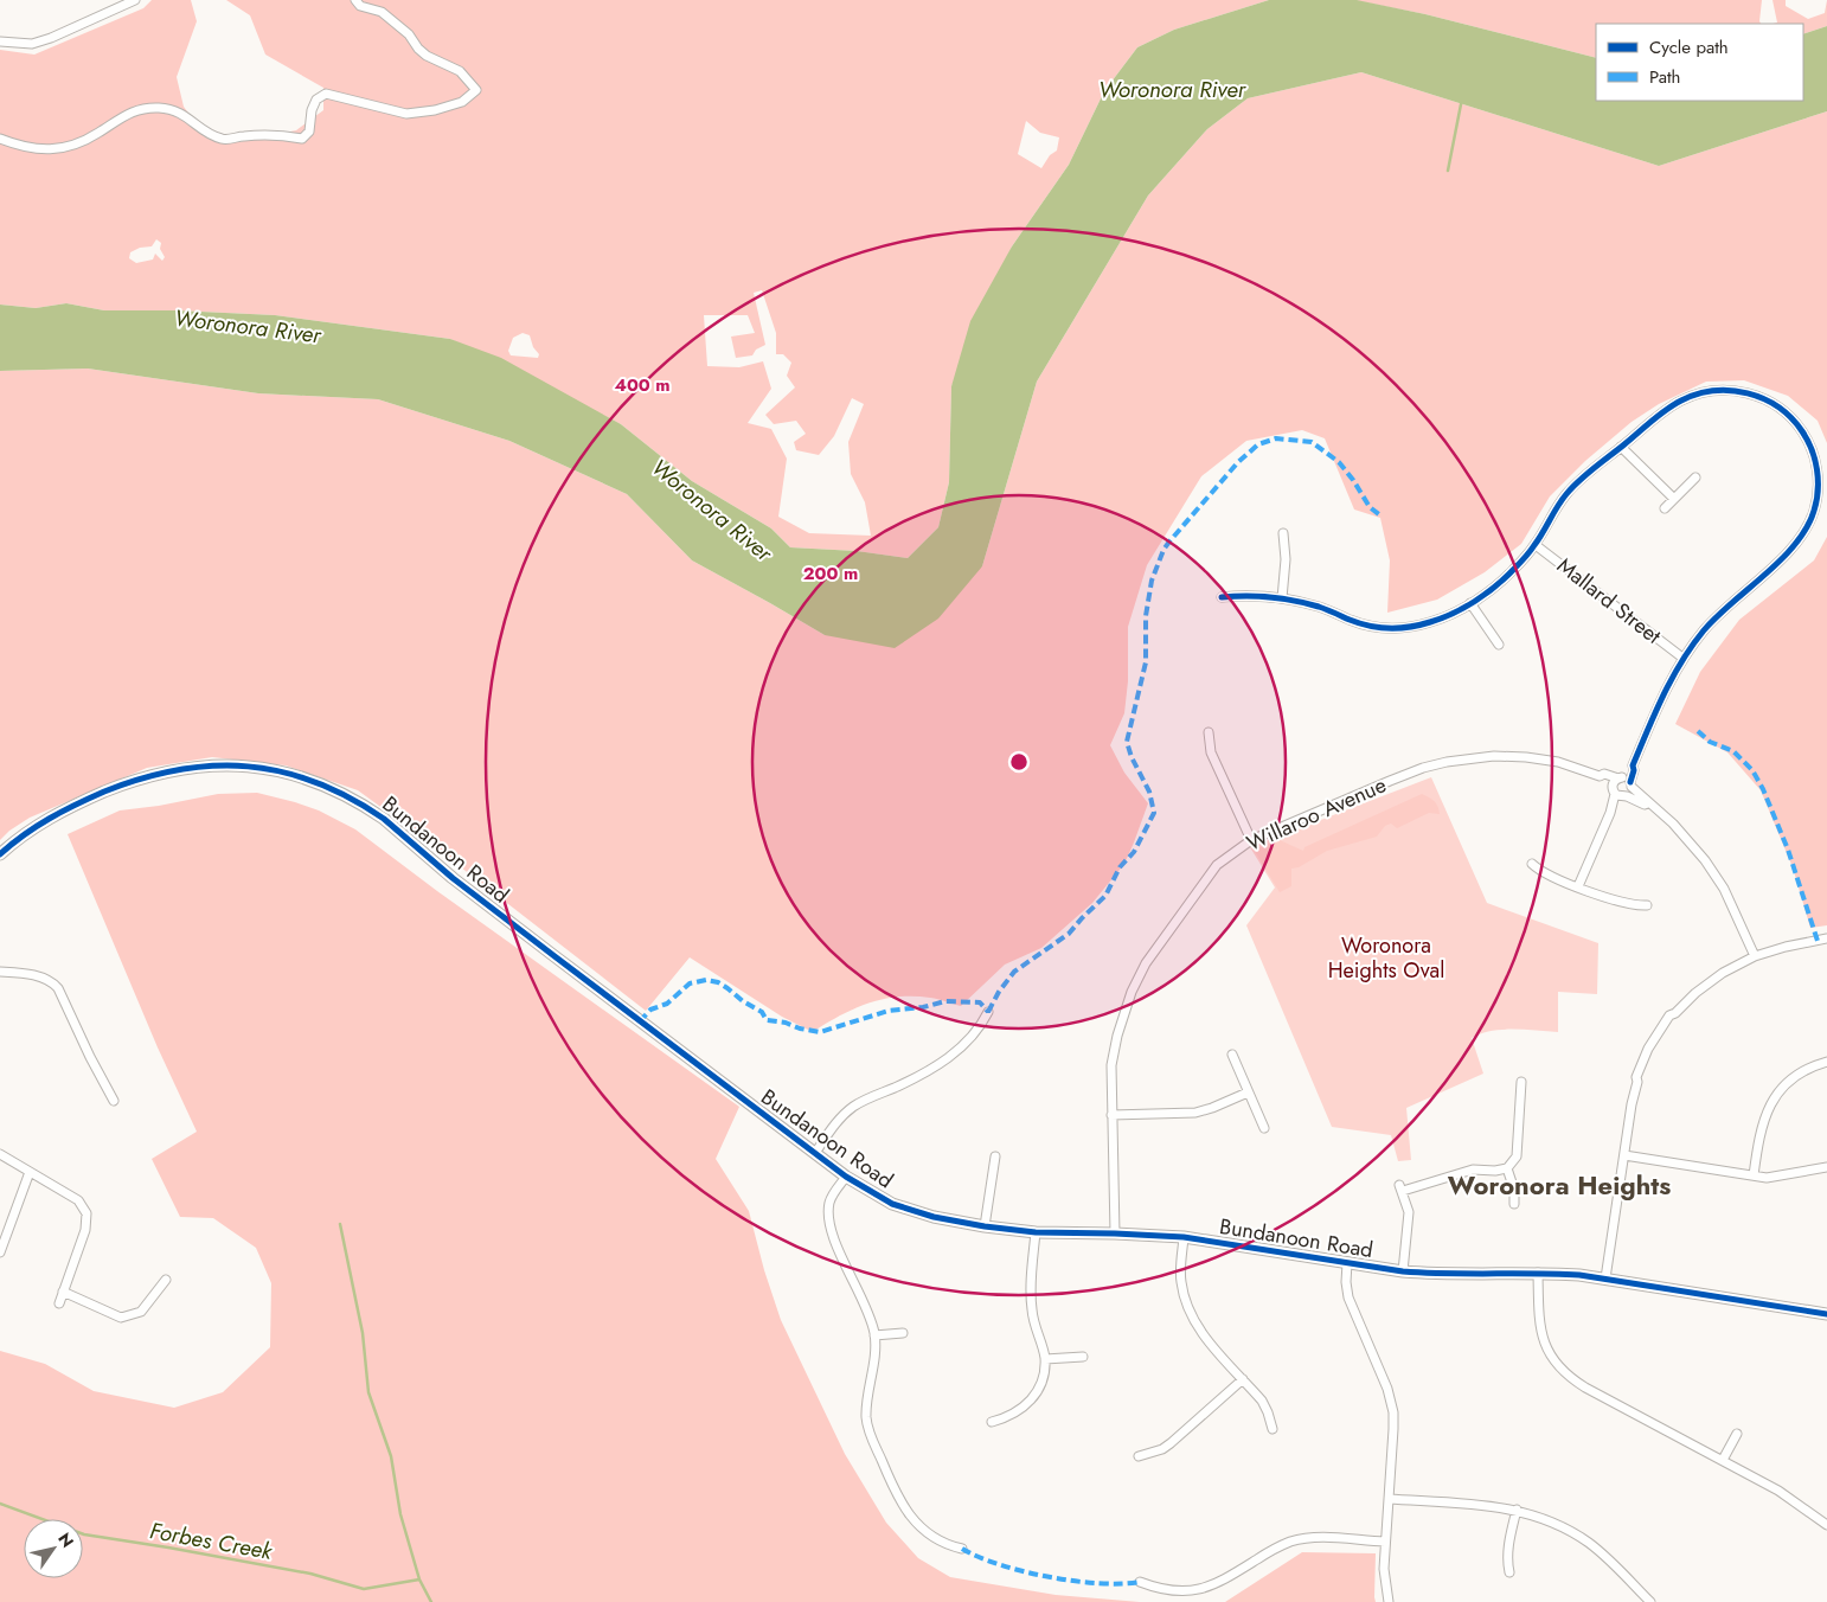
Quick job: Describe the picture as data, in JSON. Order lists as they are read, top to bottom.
{
  "streets": {
    "street": ["Mallard Street", "Willaroo Avenue", "Bundanoon Road"]
  },
  "crossings": [
    ["Willaroo Avenue", "Bundanoon Road"]
  ],
  "districts": ["Woronora Heights"],
  "water": ["Woronora River", "Forbes Creek"],
  "parks": ["Woronora Heights Oval"],
  "legend": ["Cycle path", "Path"],
  "north": "top right",
  "rings": ["400 m", "200 m"]
}
